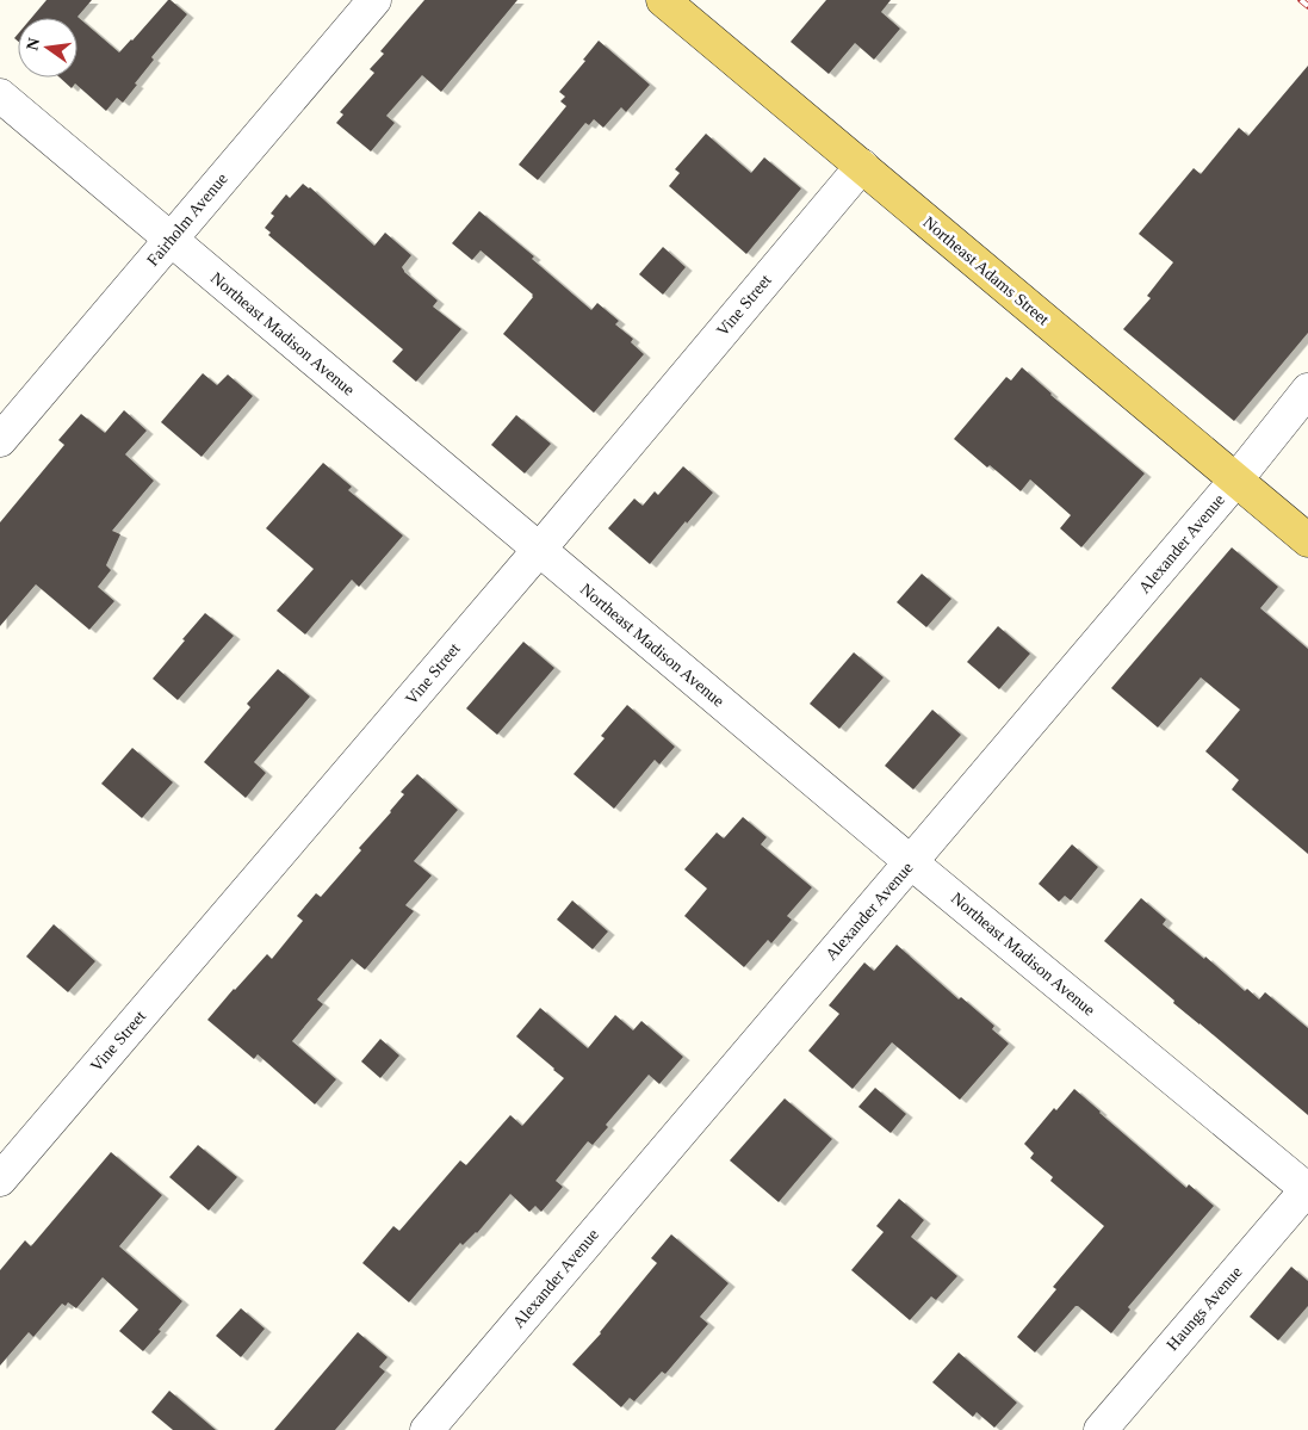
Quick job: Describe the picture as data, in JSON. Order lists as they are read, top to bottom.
{
  "streets": {
    "main road": ["Northeast Adams Street"],
    "street": [
      "Fairholm Avenue",
      "Vine Street",
      "Northeast Madison Avenue",
      "Alexander Avenue",
      "Haungs Avenue"
    ]
  },
  "crossings": [
    ["Fairholm Avenue", "Northeast Madison Avenue"],
    ["Northeast Adams Street", "Vine Street"],
    ["Northeast Adams Street", "Alexander Avenue"],
    ["Vine Street", "Northeast Madison Avenue"],
    ["Northeast Madison Avenue", "Alexander Avenue"],
    ["Northeast Madison Avenue", "Haungs Avenue"]
  ],
  "north": "left"
}
